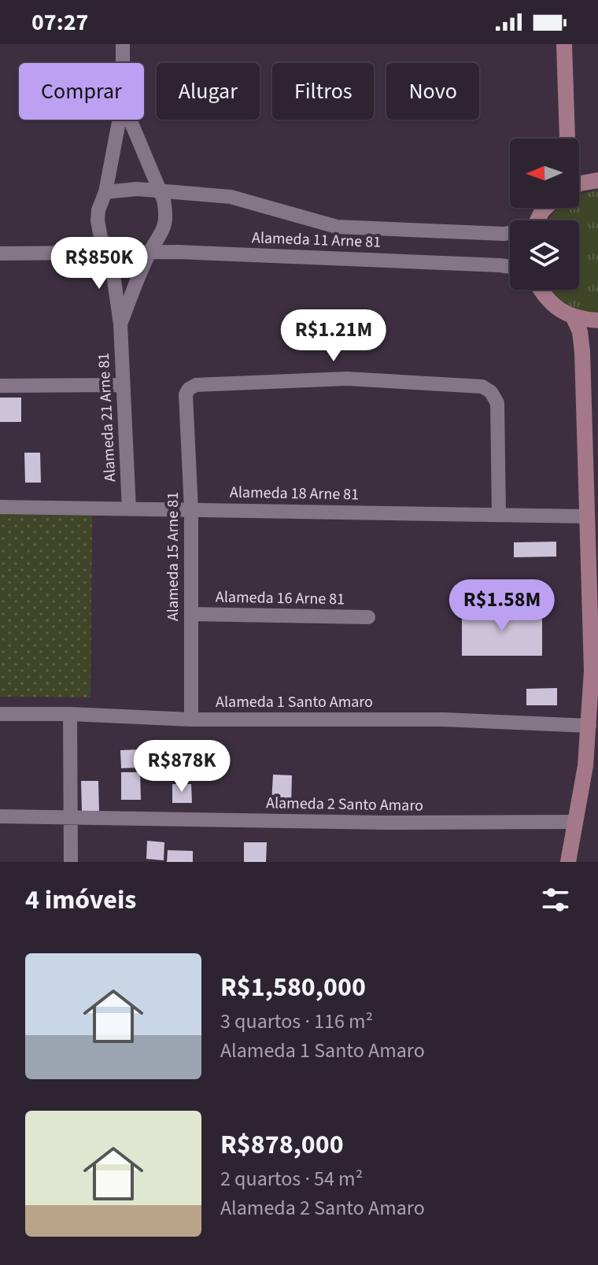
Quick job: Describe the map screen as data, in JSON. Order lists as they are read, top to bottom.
{
  "streets": {
    "street": [
      "Alameda 11 Arne 81",
      "Alameda 21 Arne 81",
      "Alameda 18 Arne 81",
      "Alameda 15 Arne 81",
      "Alameda 16 Arne 81",
      "Alameda 1 Santo Amaro",
      "Alameda 2 Santo Amaro"
    ]
  },
  "crossings": [
    ["Alameda 11 Arne 81", "Alameda 21 Arne 81"],
    ["Alameda 21 Arne 81", "Alameda 18 Arne 81"],
    ["Alameda 18 Arne 81", "Alameda 15 Arne 81"],
    ["Alameda 15 Arne 81", "Alameda 16 Arne 81"],
    ["Alameda 15 Arne 81", "Alameda 1 Santo Amaro"]
  ],
  "north": "left",
  "page": {
    "status": "07:27",
    "chip": [
      "Comprar",
      "Alugar",
      "Filtros",
      "Novo"
    ],
    "price": [
      "R$850K",
      "R$1.21M",
      "R$1.58M",
      "R$878K"
    ],
    "heading": "4 imóveis",
    "list": [
      {
        "name": "R$1,580,000",
        "note": "3 quartos · 116 m² · Alameda 1 Santo Amaro"
      },
      {
        "name": "R$878,000",
        "note": "2 quartos · 54 m² · Alameda 2 Santo Amaro"
      }
    ]
  }
}
